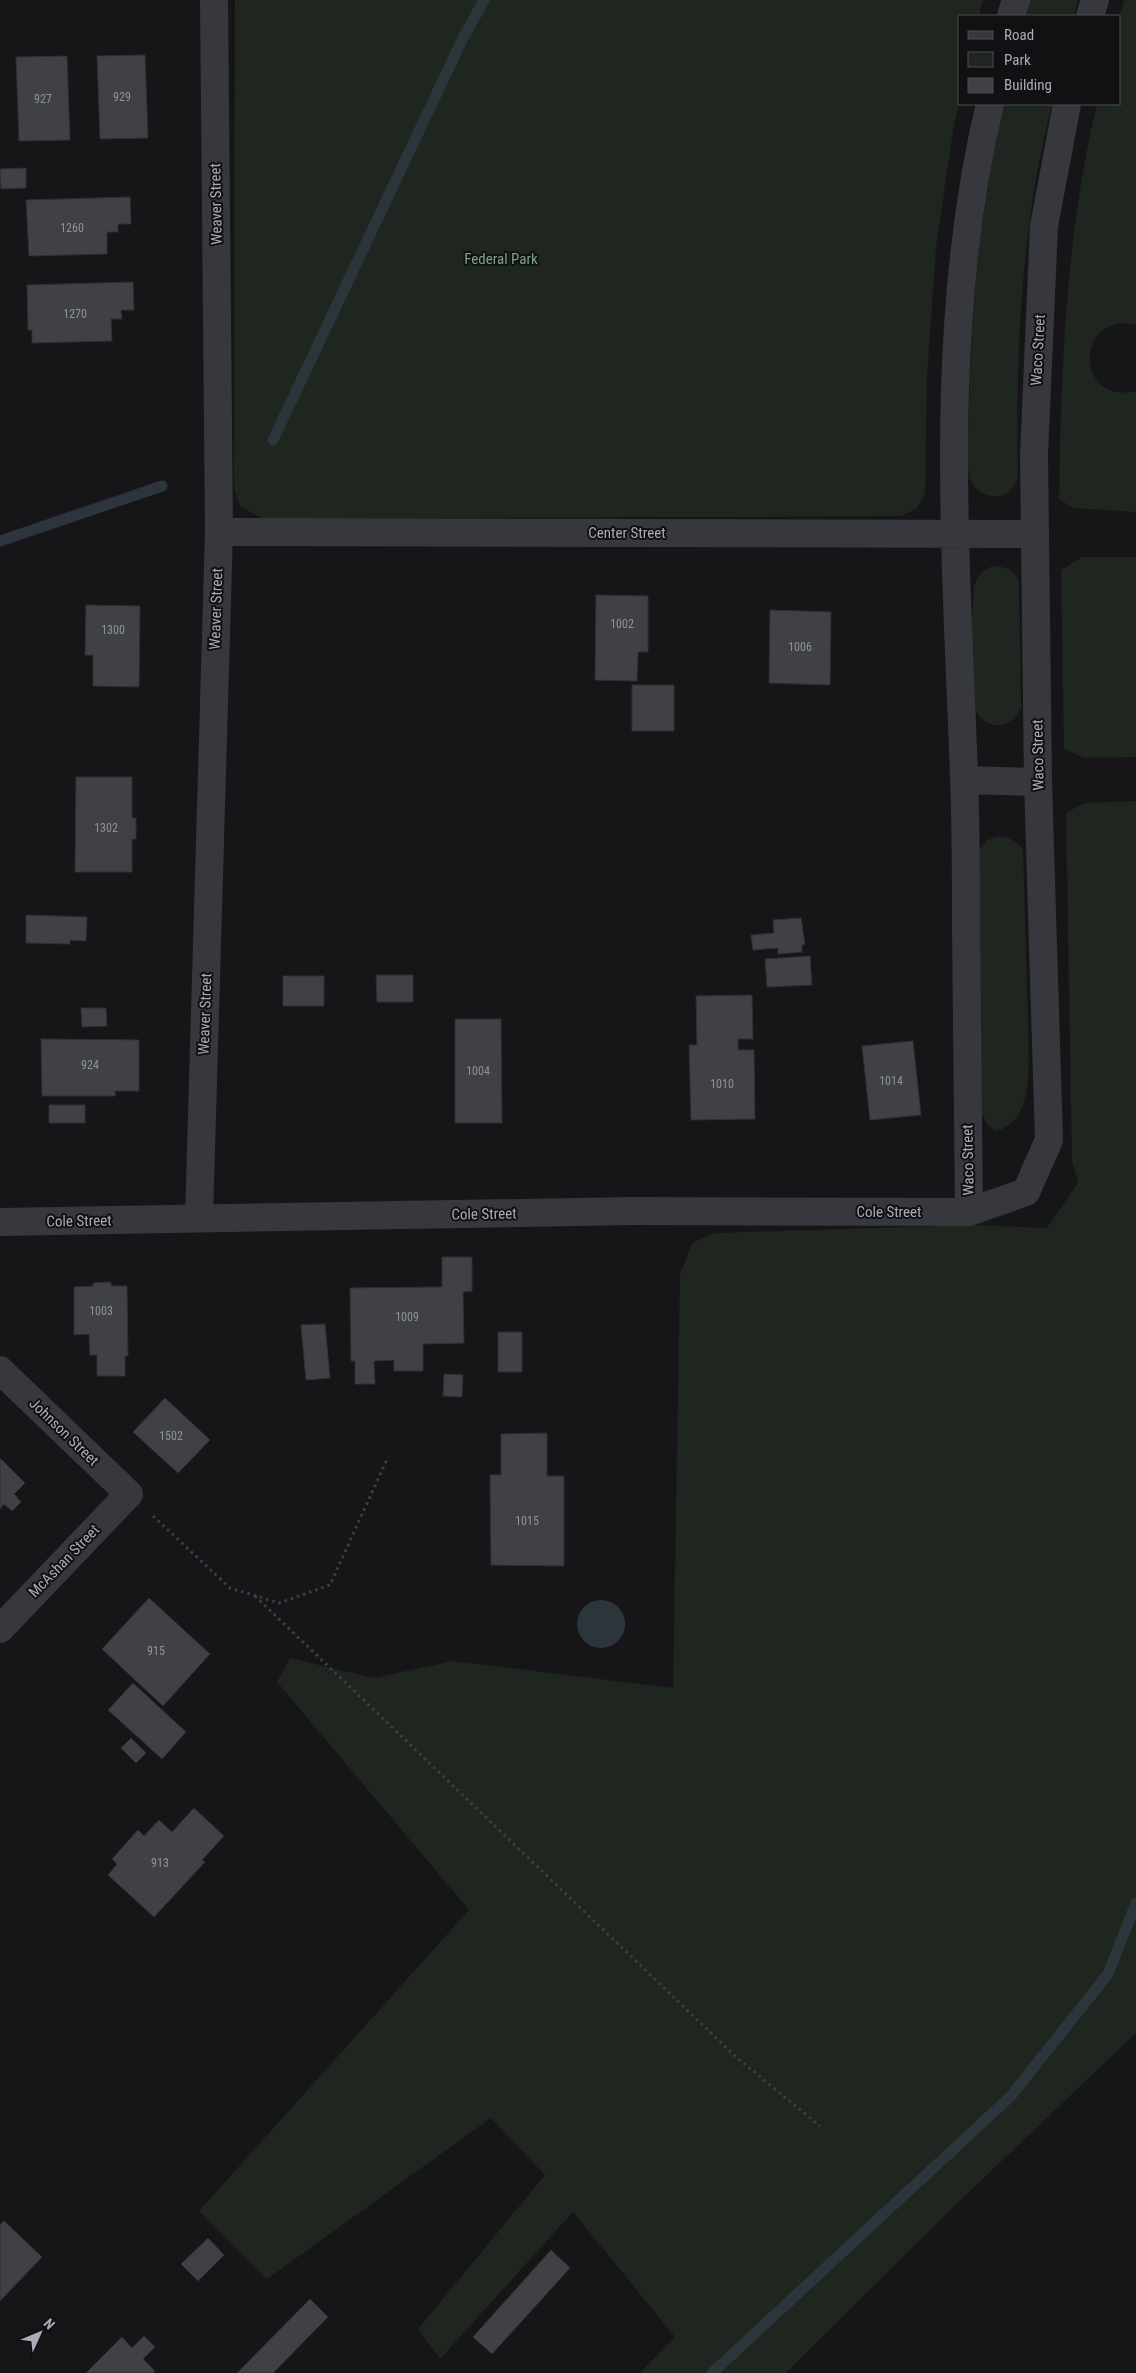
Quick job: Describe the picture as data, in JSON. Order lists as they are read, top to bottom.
{
  "streets": {
    "street": [
      "Weaver Street",
      "Waco Street",
      "Center Street",
      "Cole Street",
      "Johnson Street",
      "McAshan Street"
    ]
  },
  "crossings": [
    ["Weaver Street", "Center Street"],
    ["Weaver Street", "Cole Street"],
    ["Waco Street", "Center Street"],
    ["Waco Street", "Cole Street"],
    ["Johnson Street", "McAshan Street"]
  ],
  "parks": ["Federal Park"],
  "house_numbers": [
    "929",
    "927",
    "1260",
    "1270",
    "1002",
    "1300",
    "1006",
    "1302",
    "924",
    "1004",
    "1014",
    "1010",
    "1003",
    "1009",
    "1502",
    "1015",
    "915",
    "913"
  ],
  "legend": ["Road", "Park", "Building"],
  "north": "top right"
}
